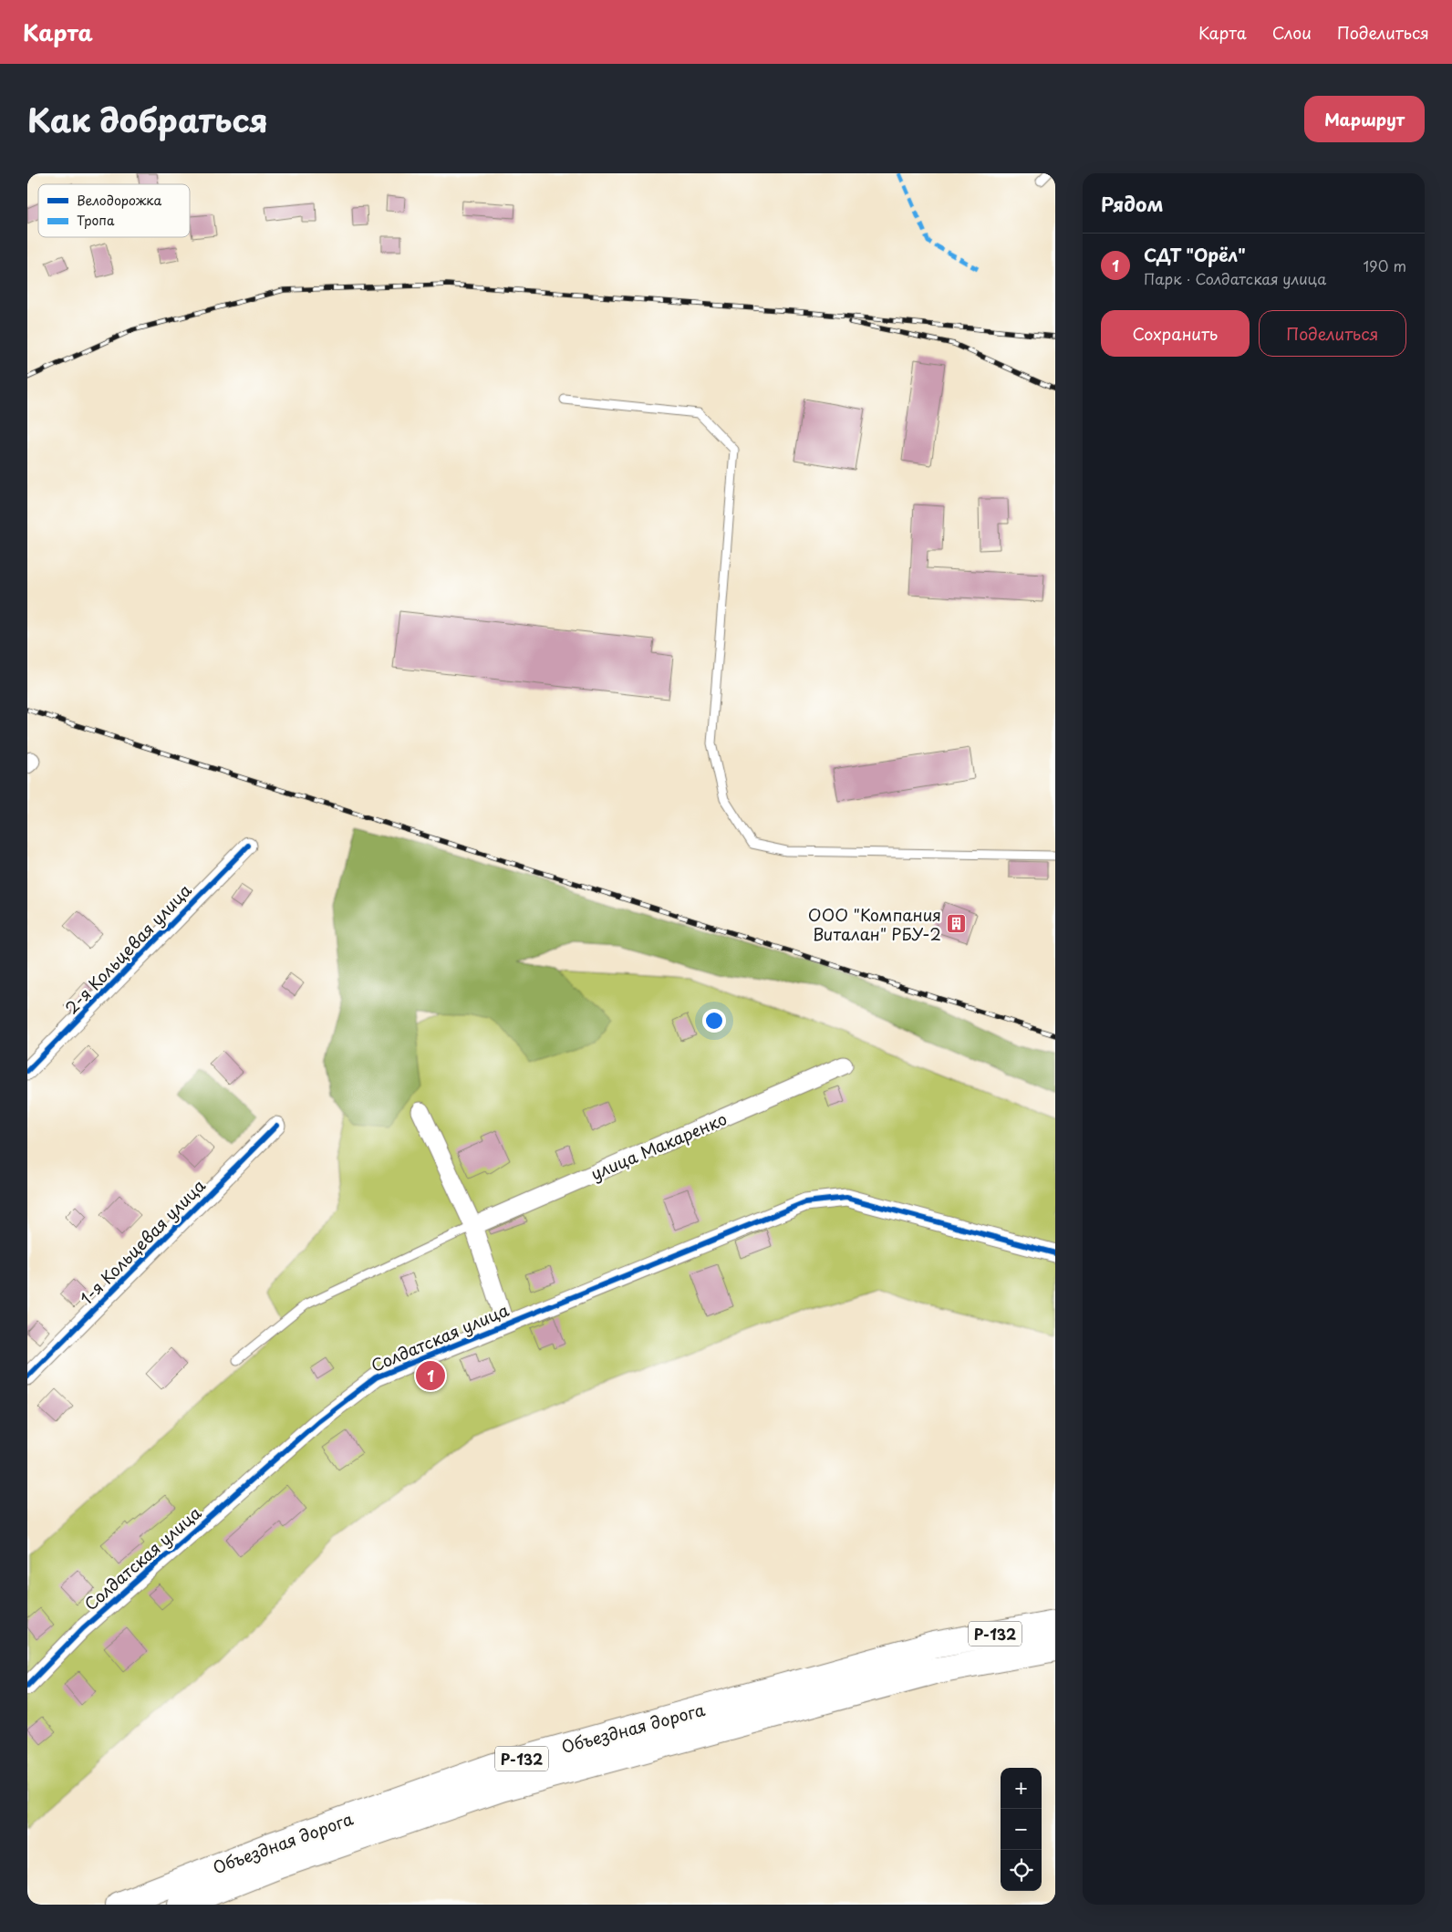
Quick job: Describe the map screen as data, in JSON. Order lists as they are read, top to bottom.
{
  "streets": {
    "highway": ["Р-132", "Объездная дорога"],
    "street": [
      "2-я Кольцевая улица",
      "улица Макаренко",
      "1-я Кольцевая улица",
      "Солдатская улица"
    ]
  },
  "places": {
    "building": ["ООО \"Компания Виталан\" РБУ-2"]
  },
  "legend": ["Велодорожка", "Тропа"],
  "page": {
    "header": "Карта",
    "nav": ["Карта", "Слои", "Поделиться"],
    "title": "Как добраться",
    "buttons": [
      "Маршрут",
      ["Сохранить", "Поделиться"]
    ],
    "heading": "Рядом",
    "list": [
      {
        "mark": "1",
        "name": "СДТ \"Орёл\"",
        "note": "Парк · Солдатская улица",
        "value": "190 m"
      }
    ],
    "pins": "1",
    "map_buttons": ["+", "−"]
  }
}
